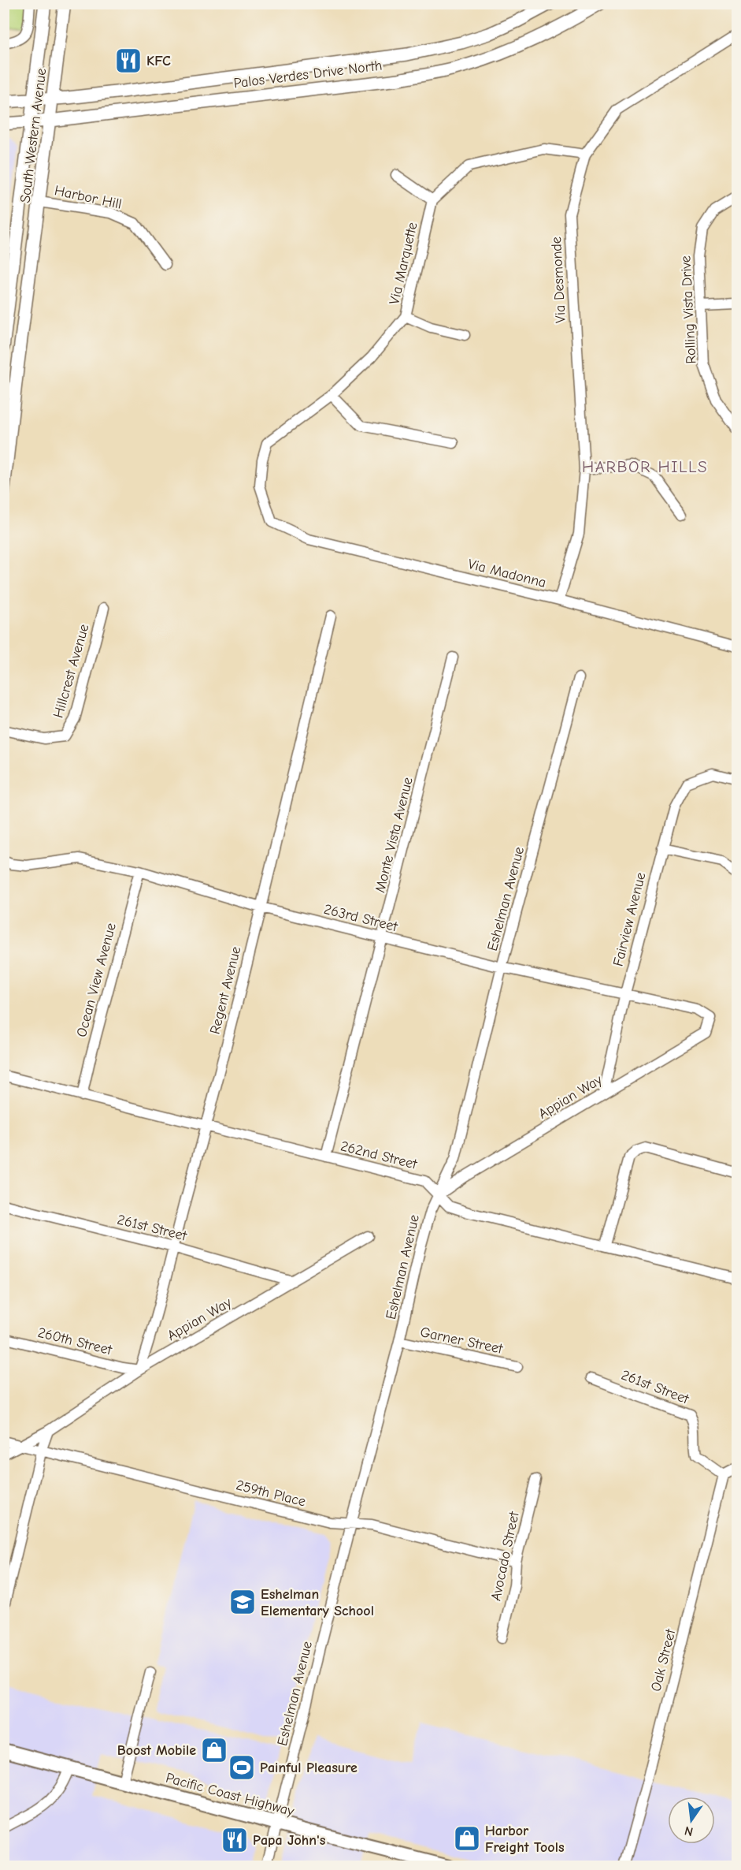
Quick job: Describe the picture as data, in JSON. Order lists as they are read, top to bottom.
{
  "streets": {
    "highway": ["Pacific Coast Highway"],
    "main road": ["Palos Verdes Drive North", "South Western Avenue"],
    "street": [
      "Harbor Hill",
      "Via Marquette",
      "Via Desmonde",
      "Rolling Vista Drive",
      "Via Madonna",
      "Hillcrest Avenue",
      "Monte Vista Avenue",
      "Eshelman Avenue",
      "263rd Street",
      "Fairview Avenue",
      "Ocean View Avenue",
      "Regent Avenue",
      "Appian Way",
      "262nd Street",
      "261st Street",
      "Garner Street",
      "260th Street",
      "259th Place",
      "Avocado Street",
      "Oak Street"
    ]
  },
  "crossings": [
    ["Palos Verdes Drive North", "South Western Avenue"],
    ["South Western Avenue", "Harbor Hill"],
    ["Via Marquette", "Via Madonna"],
    ["Via Desmonde", "Via Madonna"],
    ["Monte Vista Avenue", "263rd Street"],
    ["Monte Vista Avenue", "262nd Street"],
    ["Eshelman Avenue", "263rd Street"],
    ["Eshelman Avenue", "Appian Way"],
    ["Eshelman Avenue", "262nd Street"],
    ["Eshelman Avenue", "Garner Street"],
    ["Eshelman Avenue", "259th Place"],
    ["Eshelman Avenue", "Pacific Coast Highway"],
    ["263rd Street", "Fairview Avenue"],
    ["263rd Street", "Ocean View Avenue"],
    ["263rd Street", "Regent Avenue"],
    ["263rd Street", "Appian Way"],
    ["Fairview Avenue", "Appian Way"],
    ["Ocean View Avenue", "262nd Street"],
    ["Regent Avenue", "Appian Way"],
    ["Regent Avenue", "262nd Street"],
    ["Regent Avenue", "261st Street"],
    ["Regent Avenue", "260th Street"],
    ["Appian Way", "262nd Street"],
    ["Appian Way", "261st Street"],
    ["Appian Way", "260th Street"],
    ["Appian Way", "259th Place"],
    ["261st Street", "Oak Street"],
    ["259th Place", "Avocado Street"]
  ],
  "districts": ["HARBOR HILLS"],
  "places": {
    "restaurant": ["KFC", "Papa John's"],
    "school or university": ["Eshelman Elementary School"],
    "shop": ["Boost Mobile", "Harbor Freight Tools"],
    "sports": ["Painful Pleasure"]
  },
  "north": "bottom"
}
